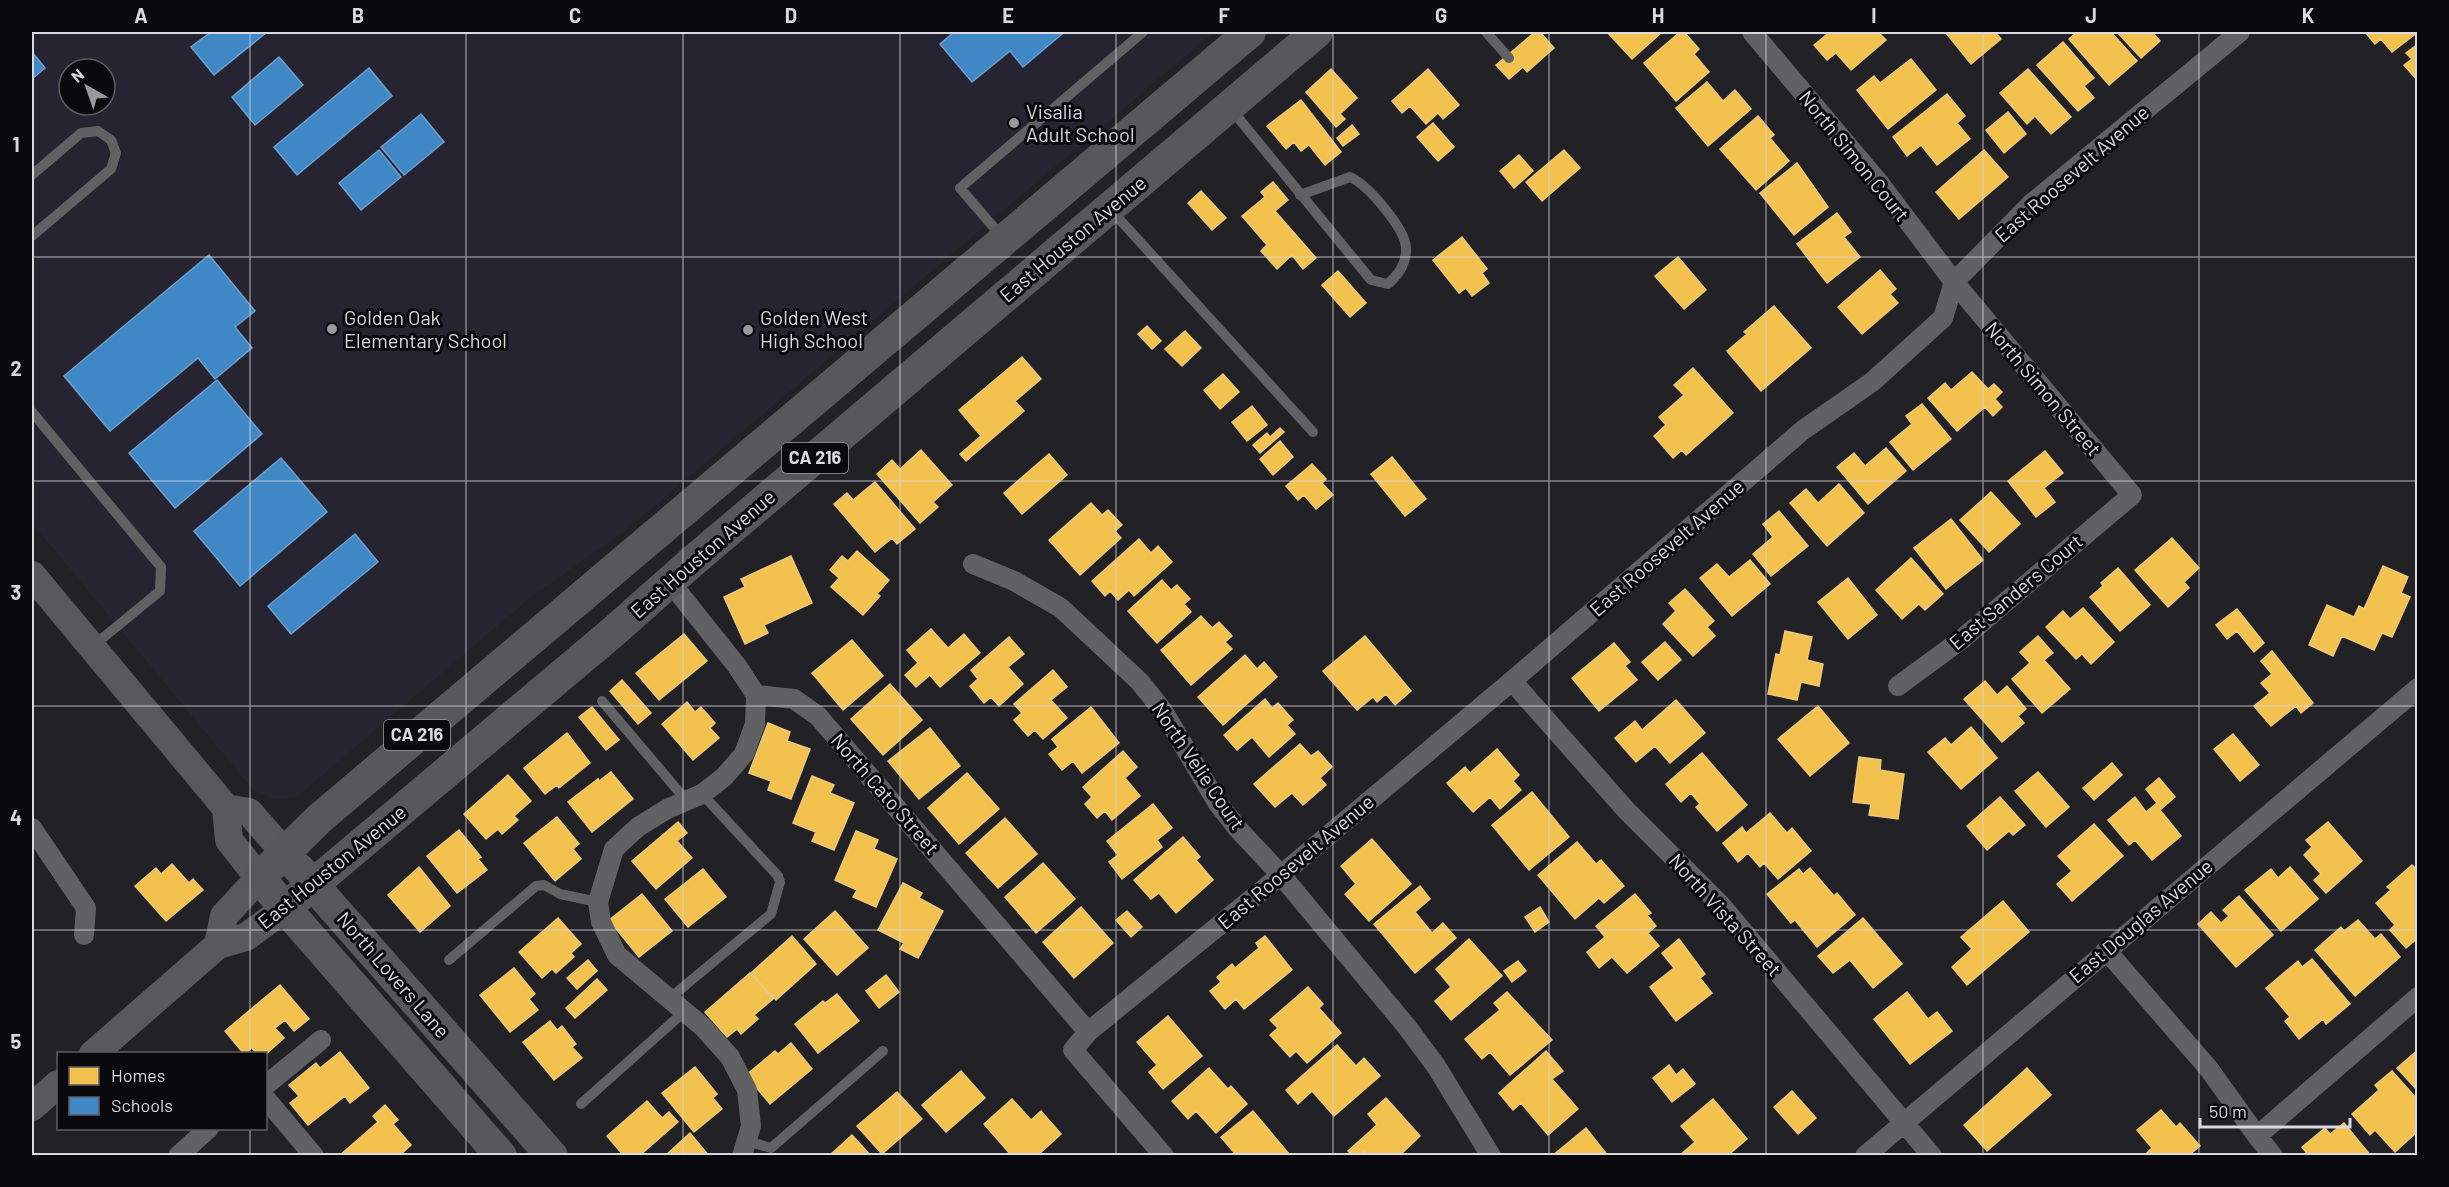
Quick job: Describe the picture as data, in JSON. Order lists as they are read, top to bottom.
{
  "streets": {
    "main road": ["East Houston Avenue", "CA 216", "North Lovers Lane"],
    "street": [
      "North Simon Court",
      "East Roosevelt Avenue",
      "North Simon Street",
      "East Sanders Court",
      "North Velie Court",
      "North Cato Street",
      "North Vista Street",
      "East Douglas Avenue"
    ]
  },
  "crossings": [
    ["North Simon Court", "East Roosevelt Avenue"],
    ["North Simon Court", "North Simon Street"],
    ["East Roosevelt Avenue", "North Simon Street"],
    ["East Roosevelt Avenue", "North Velie Court"],
    ["East Roosevelt Avenue", "North Cato Street"],
    ["East Roosevelt Avenue", "North Vista Street"],
    ["East Houston Avenue", "North Lovers Lane"],
    ["North Simon Street", "East Sanders Court"],
    ["North Vista Street", "East Douglas Avenue"]
  ],
  "places": ["Visalia Adult School", "Golden Oak Elementary School", "Golden West High School"],
  "legend": ["Homes", "Schools"],
  "scale_bar": "50 m",
  "north": "top left",
  "grid": {
    "columns": [
      "A",
      "B",
      "C",
      "D",
      "E",
      "F",
      "G",
      "H",
      "I",
      "J",
      "K"
    ],
    "rows": [
      "1",
      "2",
      "3",
      "4",
      "5"
    ]
  }
}
